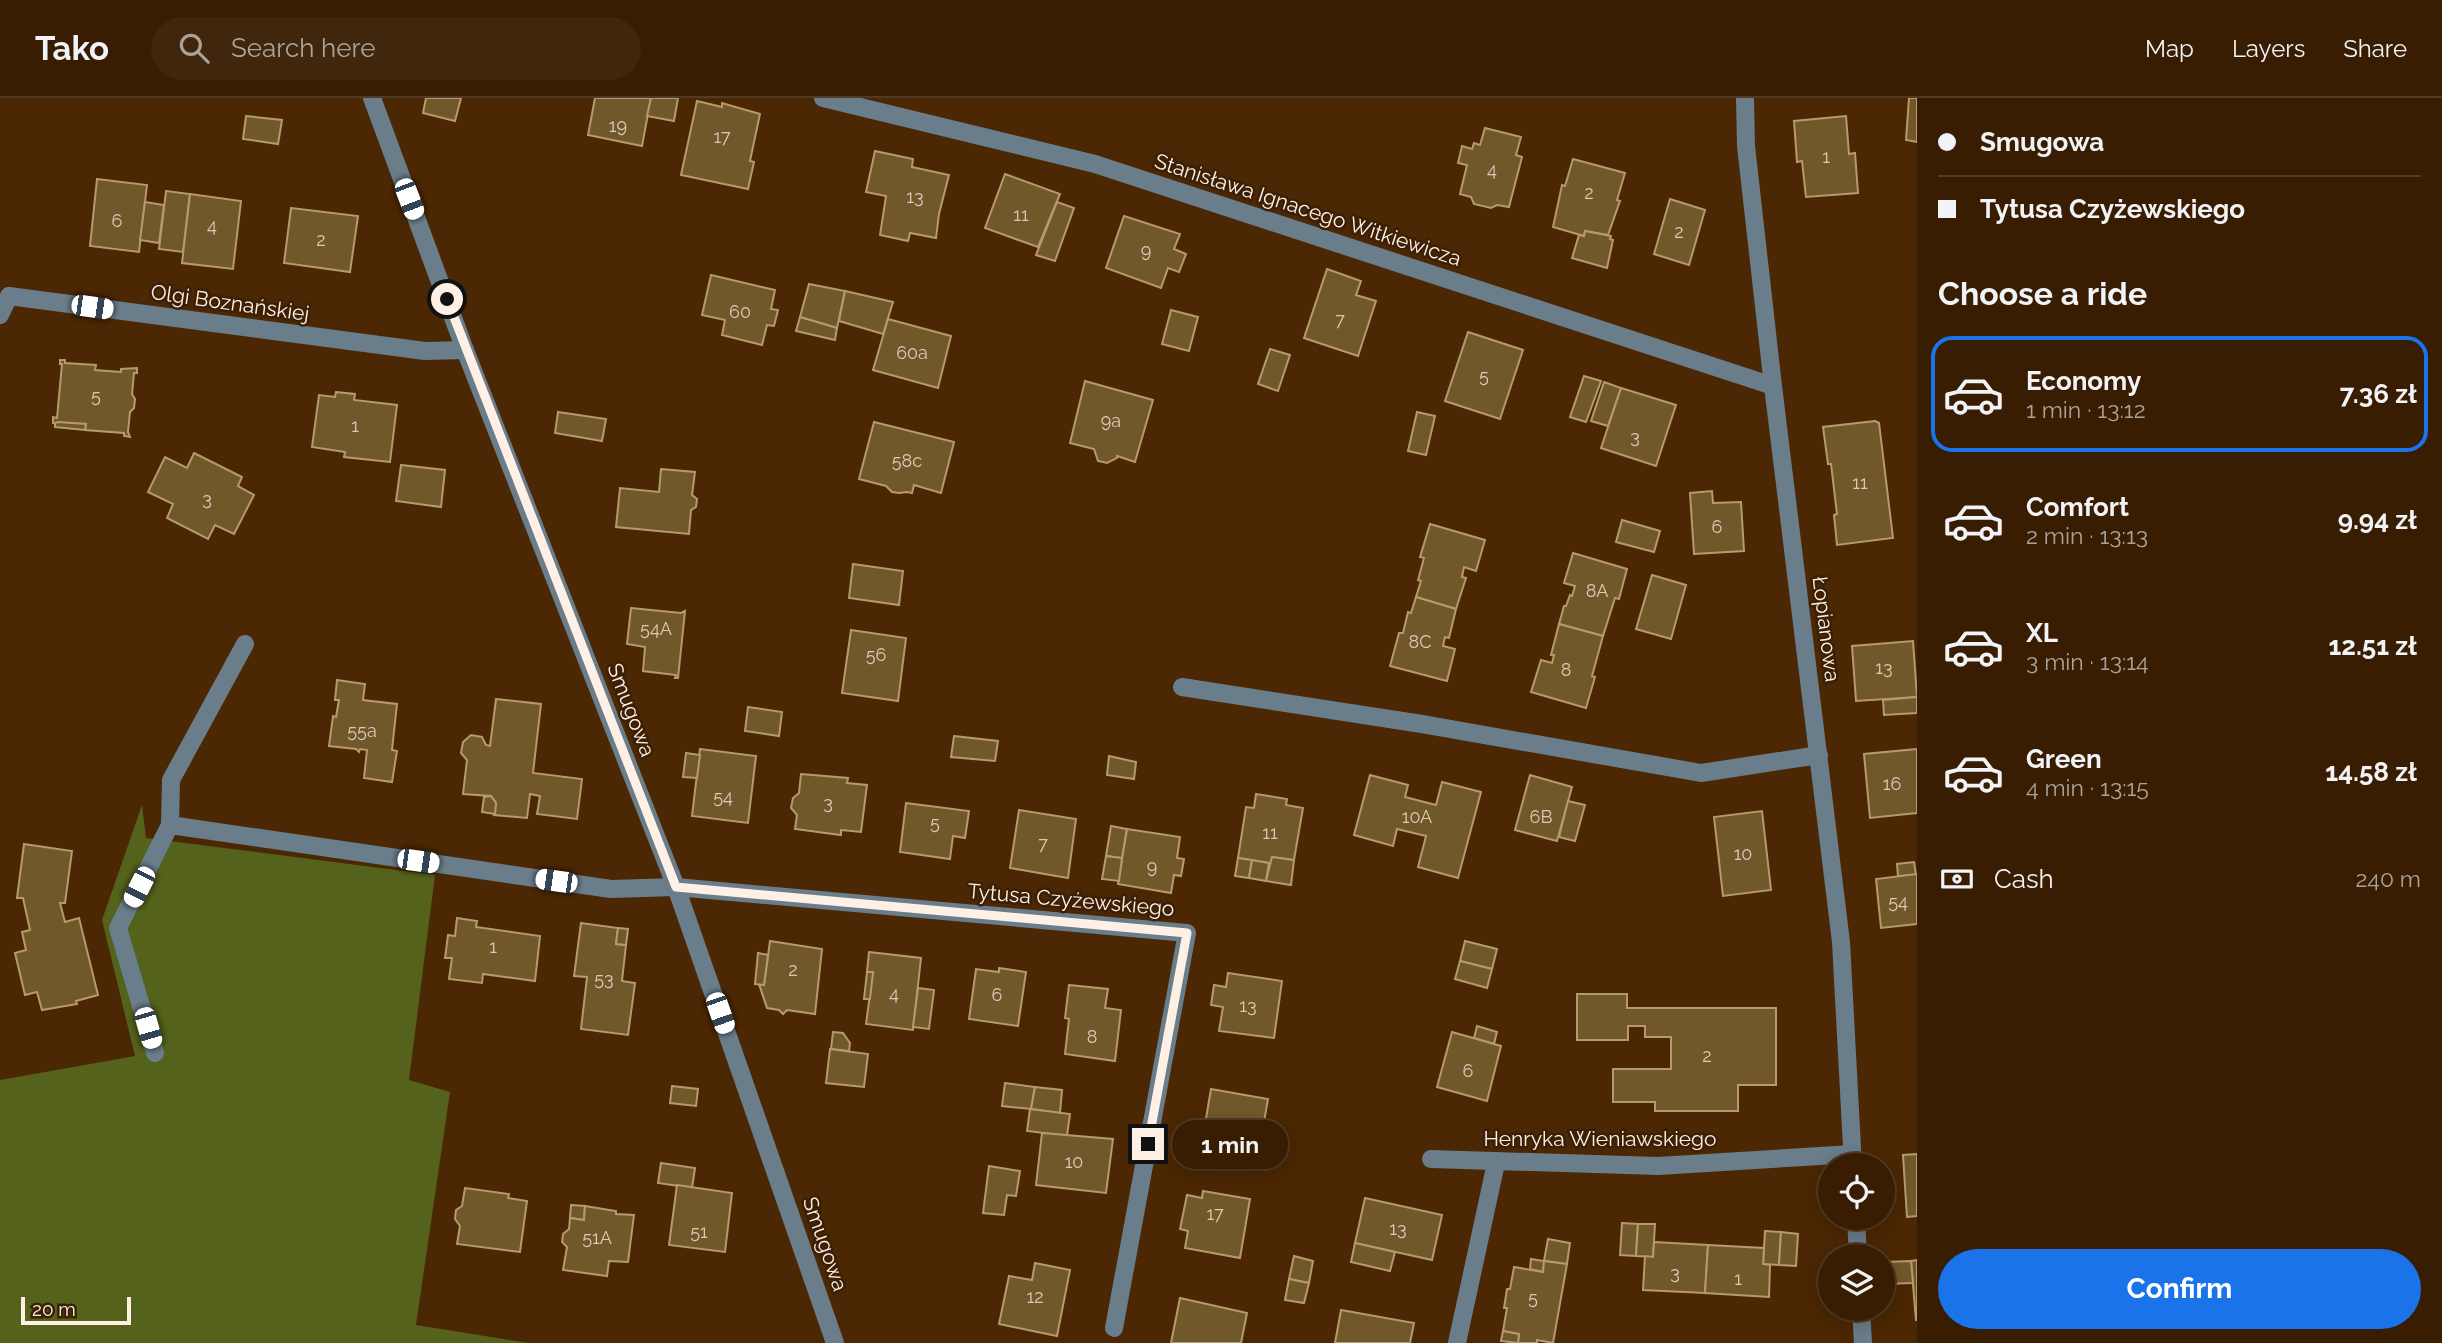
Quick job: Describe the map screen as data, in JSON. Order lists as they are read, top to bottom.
{
  "streets": {
    "street": [
      "Stanisława Ignacego Witkiewicza",
      "Olgi Boznańskiej",
      "Łopianowa",
      "Smugowa",
      "Tytusa Czyżewskiego",
      "Henryka Wieniawskiego"
    ]
  },
  "crossings": [
    ["Stanisława Ignacego Witkiewicza", "Łopianowa"],
    ["Olgi Boznańskiej", "Smugowa"],
    ["Smugowa", "Tytusa Czyżewskiego"]
  ],
  "house_numbers": [
    "19",
    "17",
    "1",
    "4",
    "2",
    "13",
    "11",
    "6",
    "4",
    "2",
    "2",
    "9",
    "60",
    "7",
    "60a",
    "5",
    "5",
    "9a",
    "1",
    "3",
    "58c",
    "11",
    "3",
    "6",
    "8A",
    "54A",
    "8C",
    "56",
    "13",
    "8",
    "55a",
    "16",
    "54",
    "3",
    "10A",
    "6B",
    "5",
    "11",
    "7",
    "10",
    "9",
    "54",
    "1",
    "2",
    "53",
    "4",
    "6",
    "13",
    "8",
    "2",
    "6",
    "10",
    "17",
    "13",
    "51",
    "51A",
    "3",
    "1",
    "12",
    "5"
  ],
  "scale_bar": "20 m",
  "page": {
    "header": "Tako",
    "search": "Search here",
    "nav": ["Map", "Layers", "Share"],
    "banner": ["Smugowa", "Tytusa Czyżewskiego"],
    "heading": "Choose a ride",
    "list": [
      {
        "name": "Economy",
        "note": "1 min · 13:12",
        "value": "7.36 zł"
      },
      {
        "name": "Comfort",
        "note": "2 min · 13:13",
        "value": "9.94 zł"
      },
      {
        "name": "XL",
        "note": "3 min · 13:14",
        "value": "12.51 zł"
      },
      {
        "name": "Green",
        "note": "4 min · 13:15",
        "value": "14.58 zł"
      }
    ],
    "pay": ["Cash", "240 m"],
    "bubble": "1 min",
    "buttons": "Confirm",
    "scale": "20 m"
  }
}
